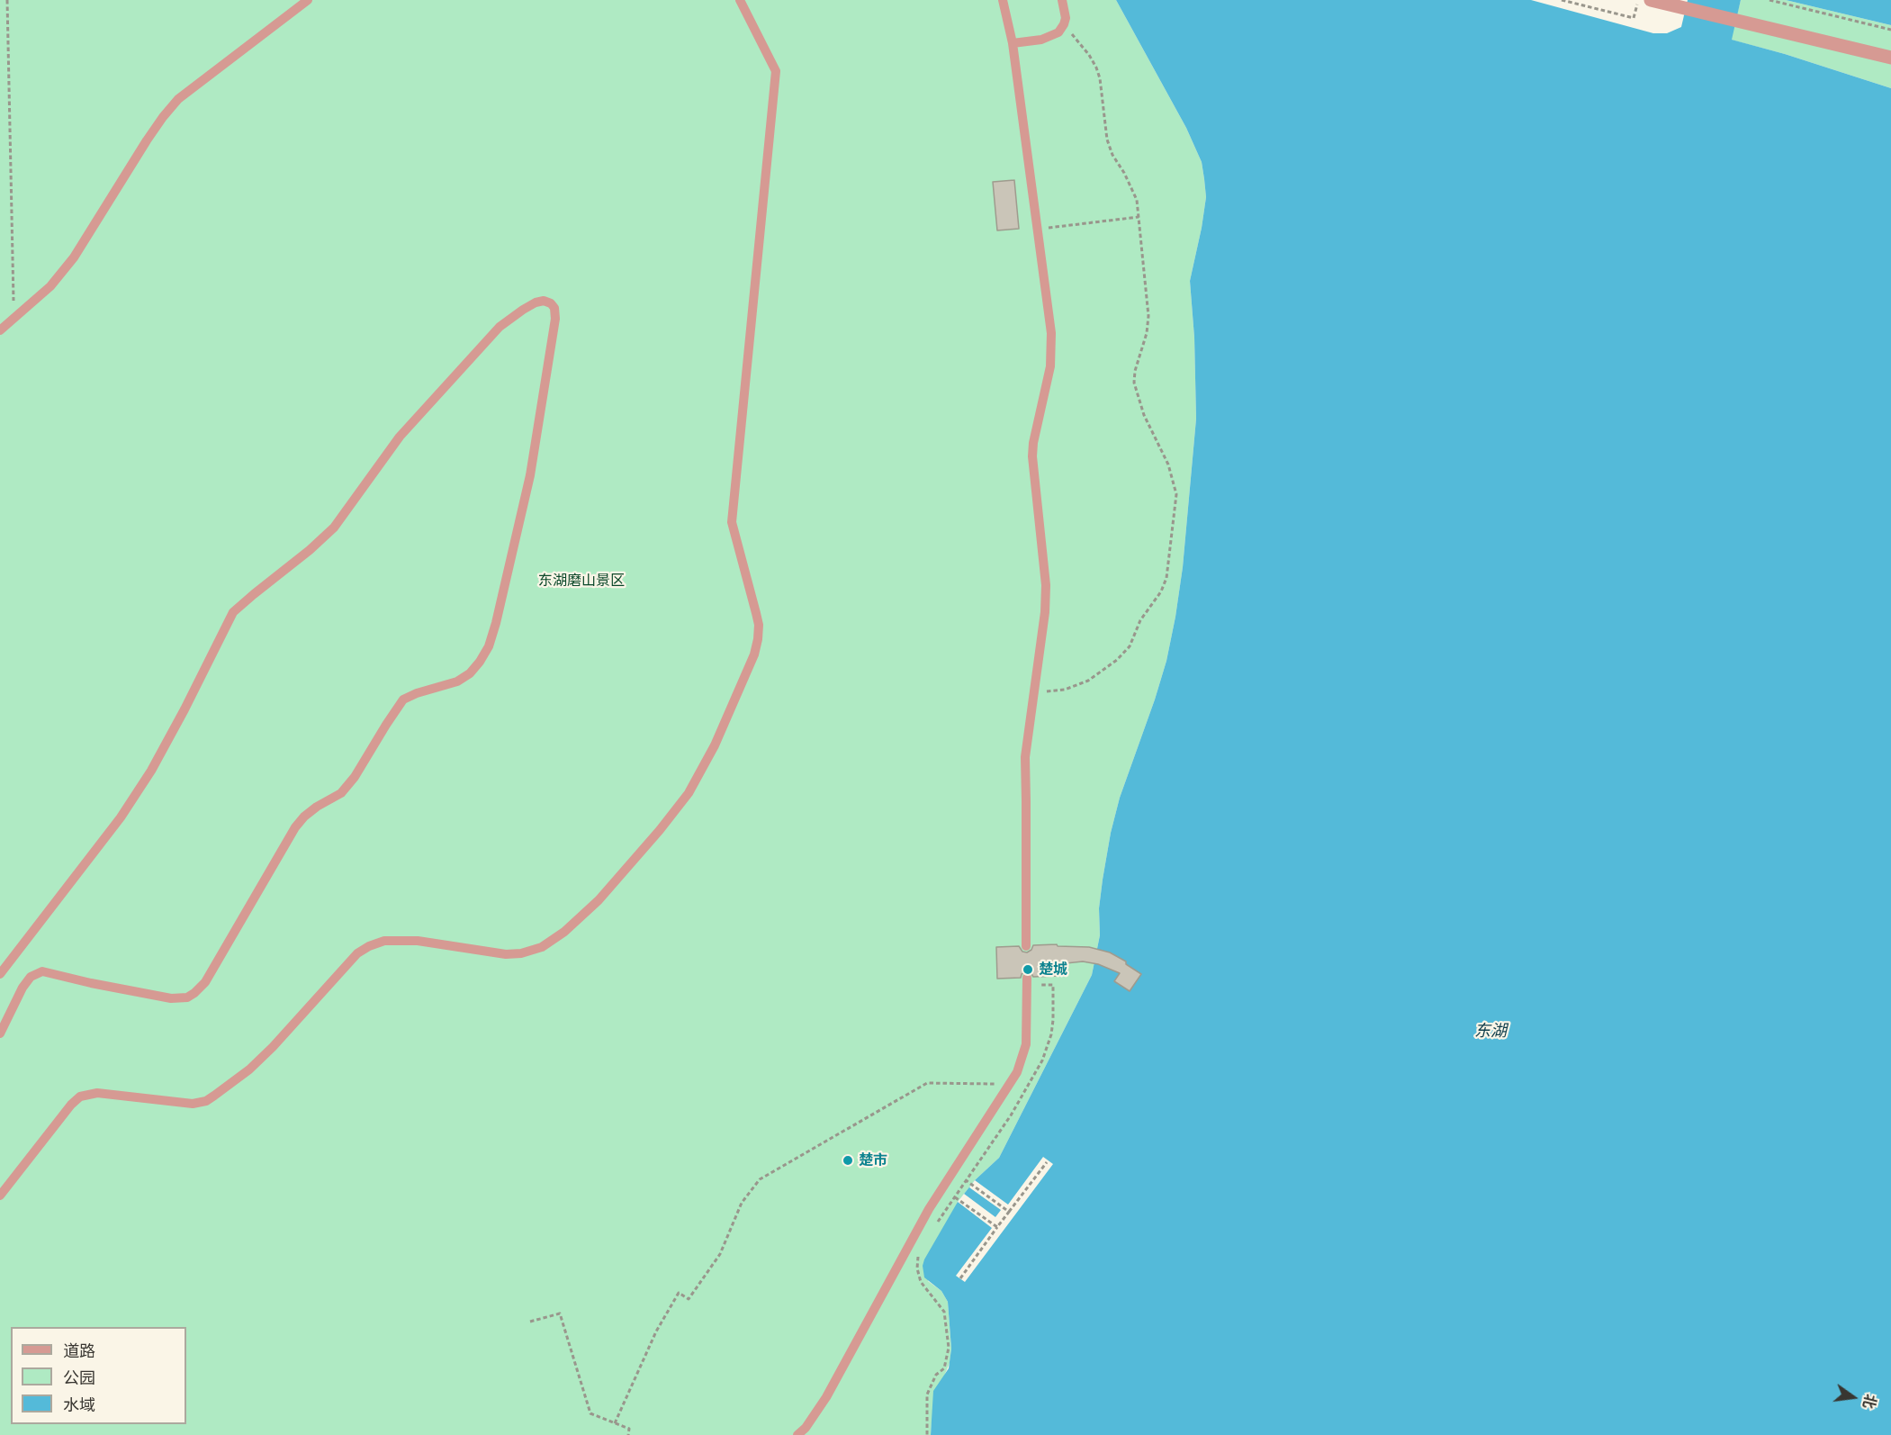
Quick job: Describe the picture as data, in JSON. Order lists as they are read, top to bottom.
{
  "water": ["东湖"],
  "parks": ["东湖磨山景区"],
  "places": ["楚城", "楚市"],
  "legend": ["道路", "公园", "水域"],
  "north": "right"
}
